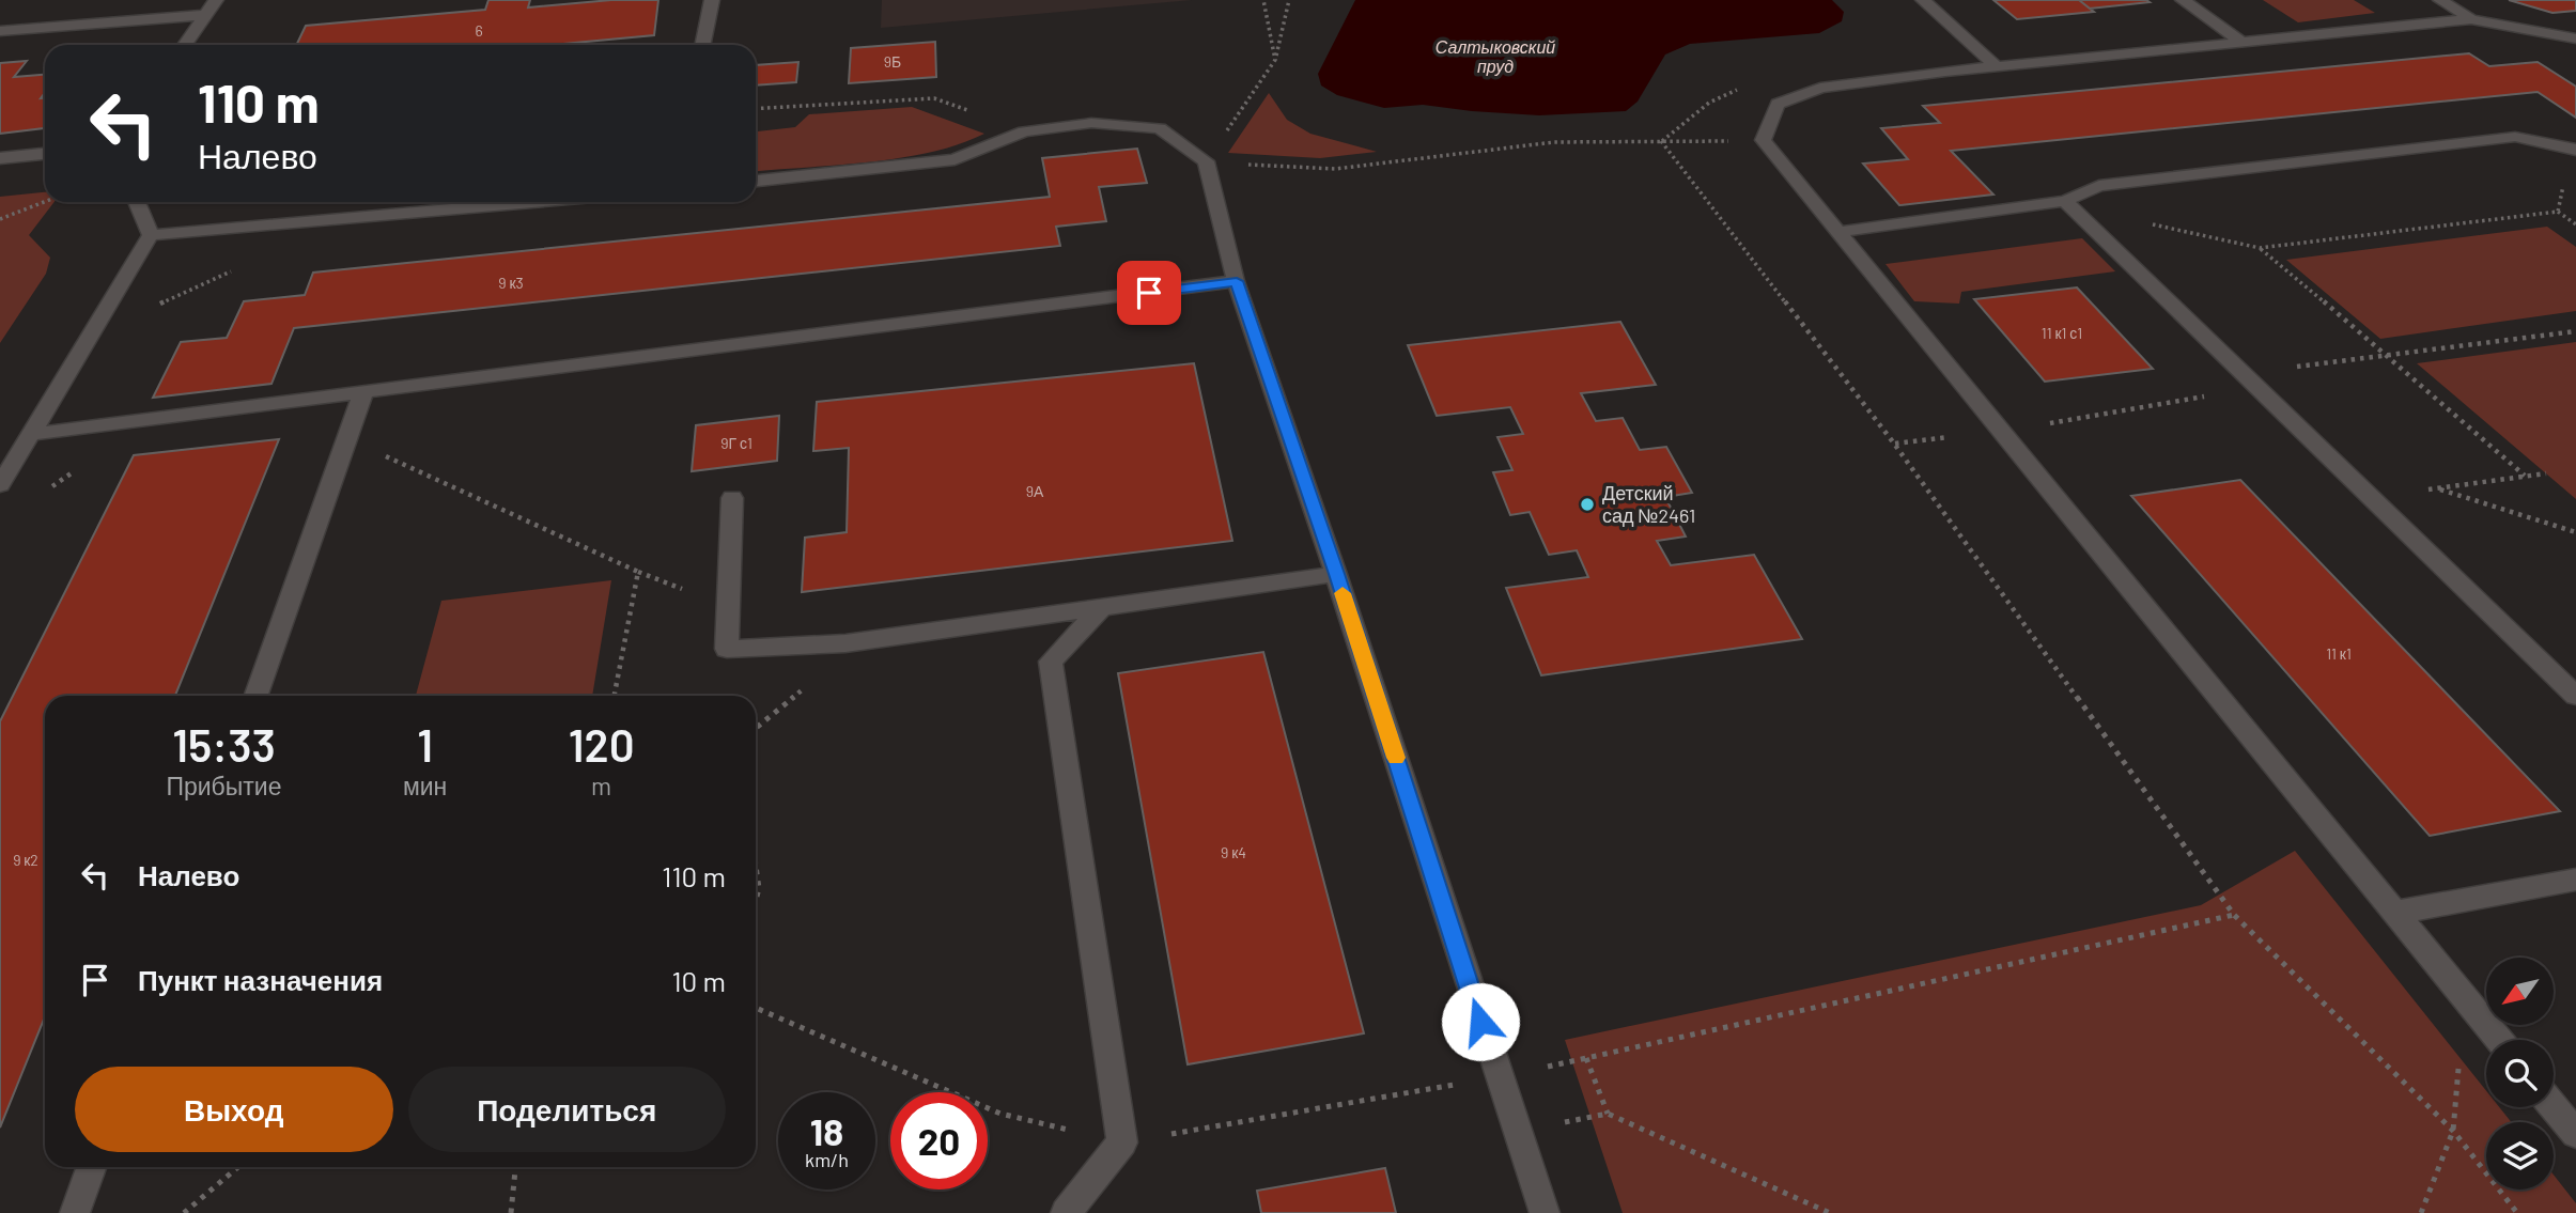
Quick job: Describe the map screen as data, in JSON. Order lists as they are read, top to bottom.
{
  "water": ["Салтыковский пруд"],
  "places": ["Детский сад №2461"],
  "house_numbers": [
    "6",
    "9Б",
    "9 к3",
    "11 к1 с1",
    "9Г с1",
    "9А",
    "11 к1",
    "9 к4",
    "9 к2"
  ],
  "north": "bottom left",
  "page": {
    "turn": ["110 m", "Налево"],
    "eta": [
      "15:33",
      "Прибытие",
      "1",
      "мин",
      "120",
      "m"
    ],
    "list": [
      {
        "name": "Налево",
        "value": "110 m"
      },
      {
        "name": "Пункт назначения",
        "value": "10 m"
      }
    ],
    "buttons": ["Выход", "Поделиться"],
    "speed": "18 km/h",
    "limit": "20"
  }
}
